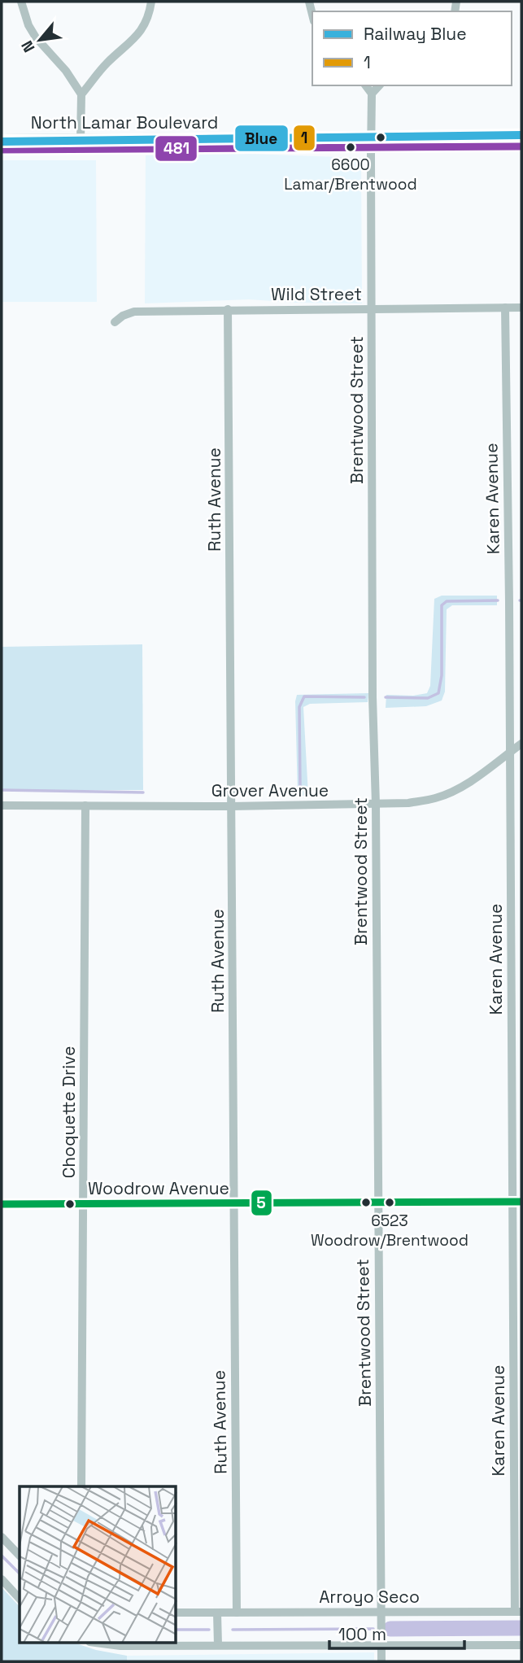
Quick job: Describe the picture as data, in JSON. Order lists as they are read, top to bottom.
{
  "streets": {
    "main road": ["North Lamar Boulevard"],
    "street": [
      "Wild Street",
      "Brentwood Street",
      "Karen Avenue",
      "Ruth Avenue",
      "Grover Avenue",
      "Choquette Drive",
      "Woodrow Avenue",
      "Arroyo Seco"
    ]
  },
  "crossings": [
    ["North Lamar Boulevard", "Brentwood Street"],
    ["Wild Street", "Brentwood Street"],
    ["Wild Street", "Karen Avenue"],
    ["Wild Street", "Ruth Avenue"],
    ["Brentwood Street", "Grover Avenue"],
    ["Brentwood Street", "Woodrow Avenue"],
    ["Brentwood Street", "Arroyo Seco"],
    ["Karen Avenue", "Grover Avenue"],
    ["Karen Avenue", "Woodrow Avenue"],
    ["Karen Avenue", "Arroyo Seco"],
    ["Ruth Avenue", "Grover Avenue"],
    ["Ruth Avenue", "Woodrow Avenue"],
    ["Ruth Avenue", "Arroyo Seco"],
    ["Grover Avenue", "Choquette Drive"],
    ["Choquette Drive", "Woodrow Avenue"]
  ],
  "places": ["6600 Lamar/Brentwood", "6523 Woodrow/Brentwood"],
  "lines": [
    "rail line Blue",
    "transit line 1",
    "transit line 481",
    "transit line 5"
  ],
  "legend": ["Railway Blue", "1"],
  "scale_bar": "100 m",
  "north": "bottom left"
}
